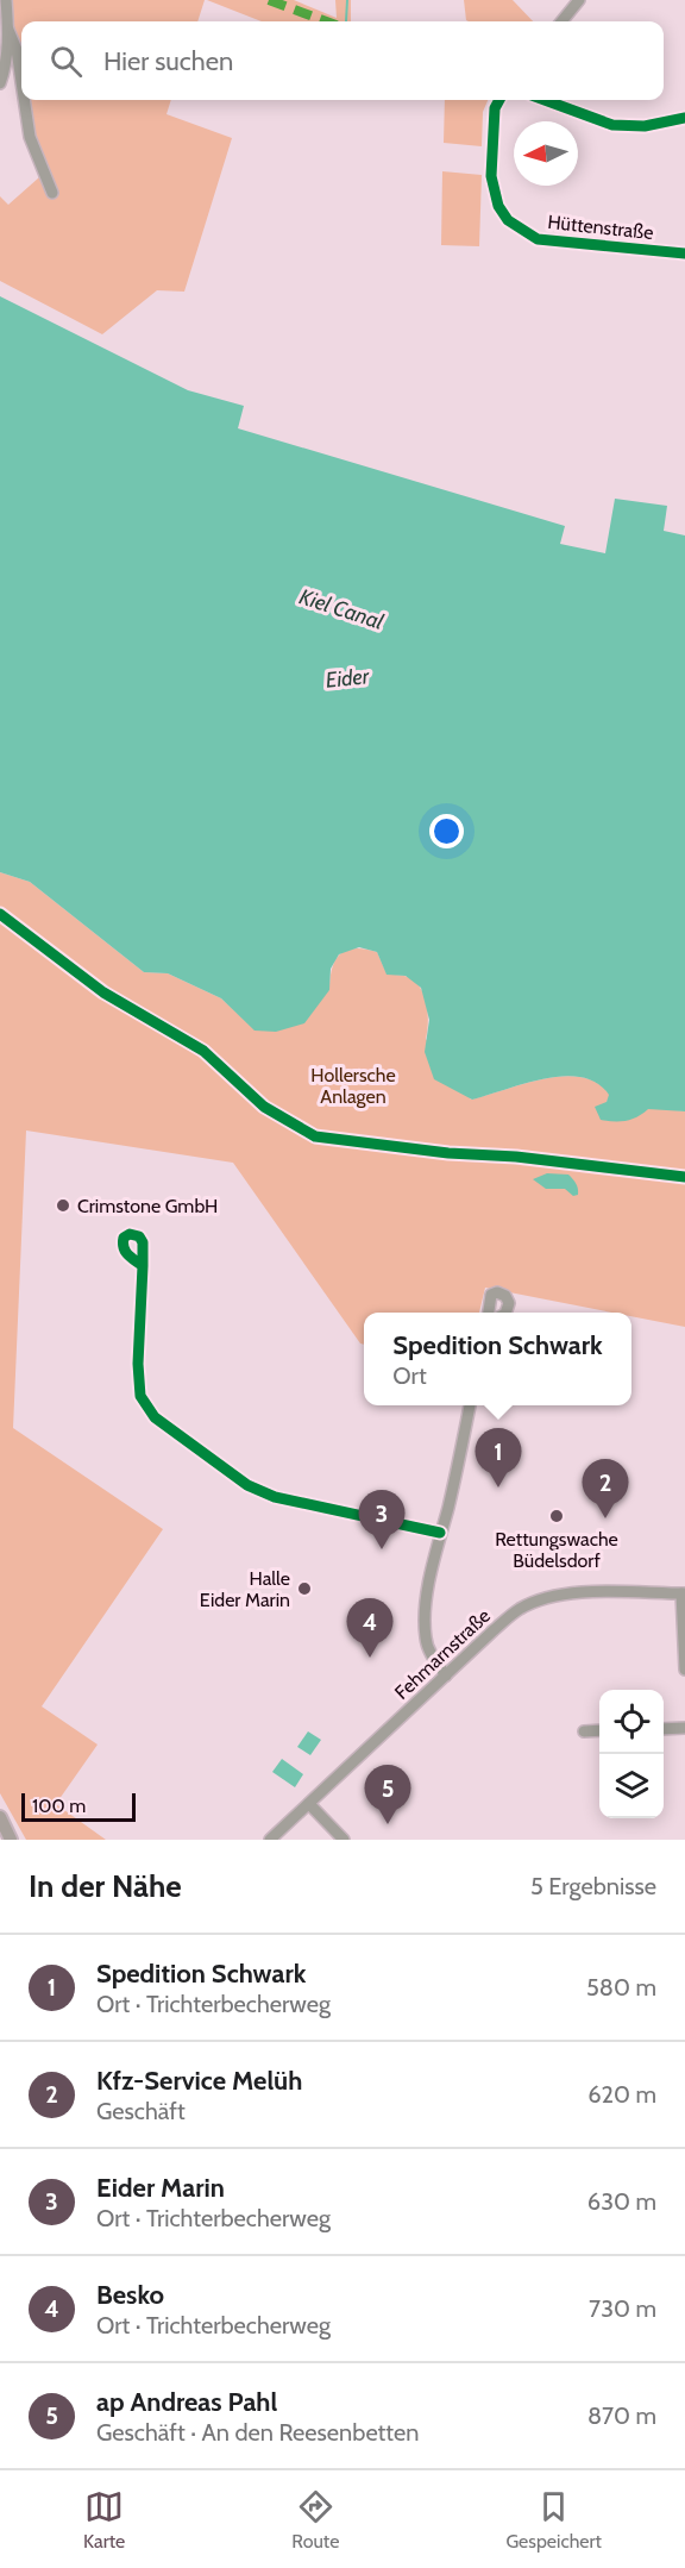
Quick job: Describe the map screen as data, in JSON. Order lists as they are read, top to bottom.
{
  "streets": {
    "street": ["Hüttenstraße", "Fehmarnstraße"]
  },
  "water": ["Kiel Canal", "Eider"],
  "parks": ["Hollersche Anlagen"],
  "places": ["Crimstone GmbH", "Rettungswache Büdelsdorf", "Halle Eider Marin"],
  "scale_bar": "100 m",
  "north": "left",
  "page": {
    "search": "Hier suchen",
    "popup": ["Spedition Schwark", "Ort"],
    "pins": [
      "1",
      "2",
      "3",
      "4",
      "5"
    ],
    "scale": "100 m",
    "heading": ["In der Nähe", "5 Ergebnisse"],
    "list": [
      {
        "mark": "1",
        "name": "Spedition Schwark",
        "note": "Ort · Trichterbecherweg",
        "value": "580 m"
      },
      {
        "mark": "2",
        "name": "Kfz-Service Melüh",
        "note": "Geschäft",
        "value": "620 m"
      },
      {
        "mark": "3",
        "name": "Eider Marin",
        "note": "Ort · Trichterbecherweg",
        "value": "630 m"
      },
      {
        "mark": "4",
        "name": "Besko",
        "note": "Ort · Trichterbecherweg",
        "value": "730 m"
      },
      {
        "mark": "5",
        "name": "ap Andreas Pahl",
        "note": "Geschäft · An den Reesenbetten",
        "value": "870 m"
      }
    ],
    "nav": ["Karte", "Route", "Gespeichert"]
  }
}
